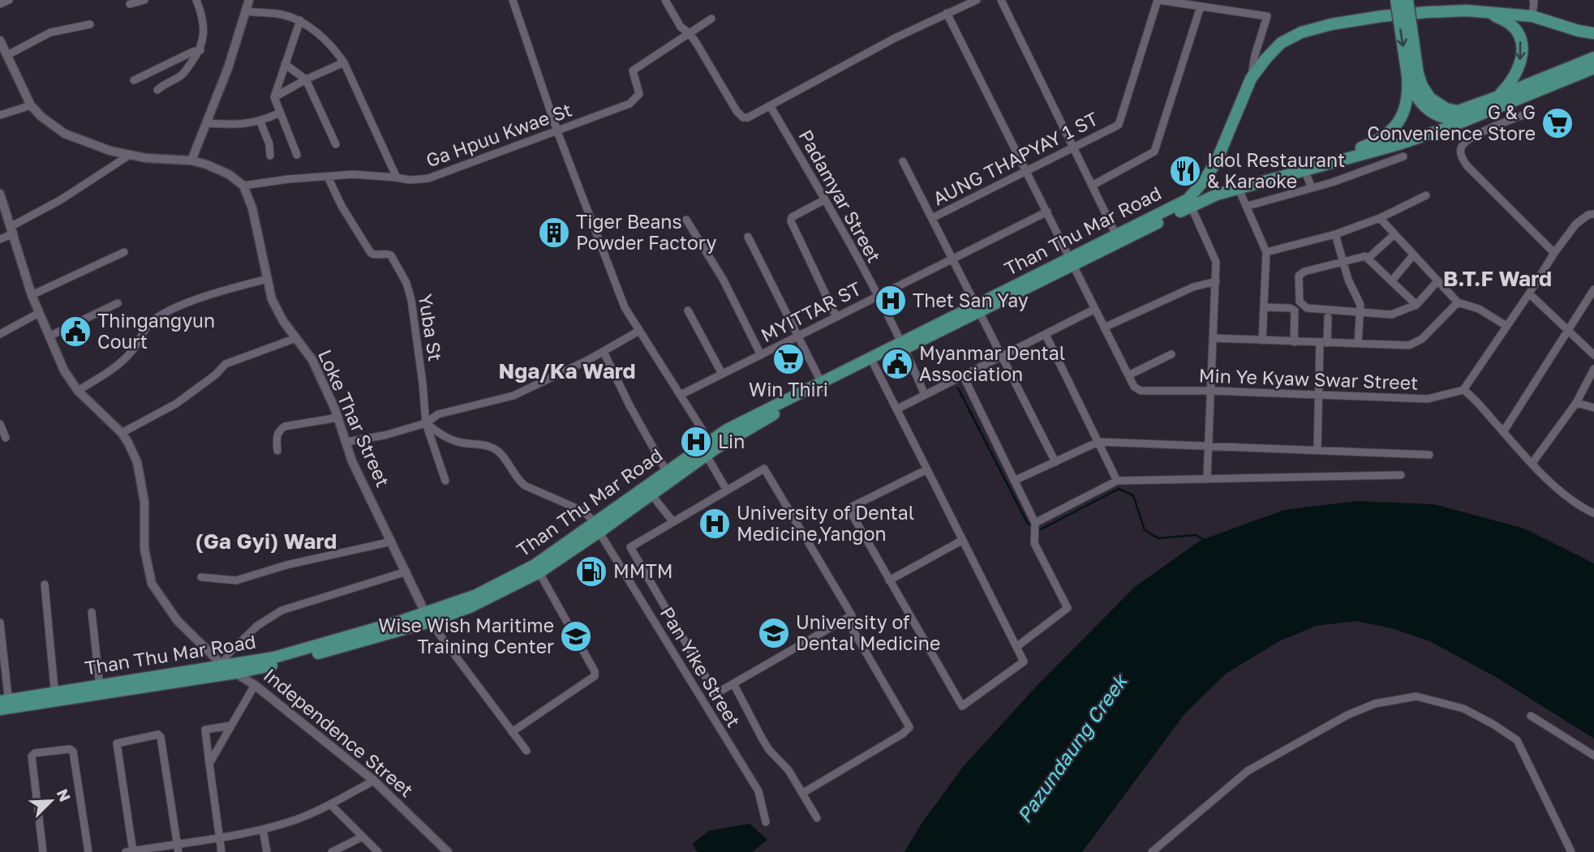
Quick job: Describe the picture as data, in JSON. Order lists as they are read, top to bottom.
{
  "streets": {
    "main road": ["Than Thu Mar Road"],
    "street": [
      "Ga Hpuu Kwae St",
      "AUNG THAPYAY 1 ST",
      "Padamyar Street",
      "MYITTAR ST",
      "Yuba St",
      "Min Ye Kyaw Swar Street",
      "Loke Thar Street",
      "Pan Yike Street",
      "Independence Street"
    ]
  },
  "crossings": [
    ["Ga Hpuu Kwae St", "Yuba St"],
    ["Ga Hpuu Kwae St", "Loke Thar Street"],
    ["Padamyar Street", "Than Thu Mar Road"],
    ["Padamyar Street", "MYITTAR ST"],
    ["Than Thu Mar Road", "Loke Thar Street"],
    ["Than Thu Mar Road", "Pan Yike Street"],
    ["Than Thu Mar Road", "Independence Street"]
  ],
  "districts": ["B.T.F Ward", "Nga/Ka Ward", "(Ga Gyi) Ward"],
  "water": ["Pazundaung Creek"],
  "places": {
    "supermarket": ["G & G Convenience Store", "Win Thiri"],
    "restaurant": ["Idol Restaurant & Karaoke"],
    "building": ["Tiger Beans Powder Factory"],
    "hospital": ["Thet San Yay", "Lin", "University of Dental Medicine,Yangon"],
    "public building": ["Thingangyun Court", "Myanmar Dental Association"],
    "fuel station": ["MMTM"],
    "school or university": ["University of Dental Medicine", "Wise Wish Maritime Training Center"]
  },
  "north": "top right"
}
